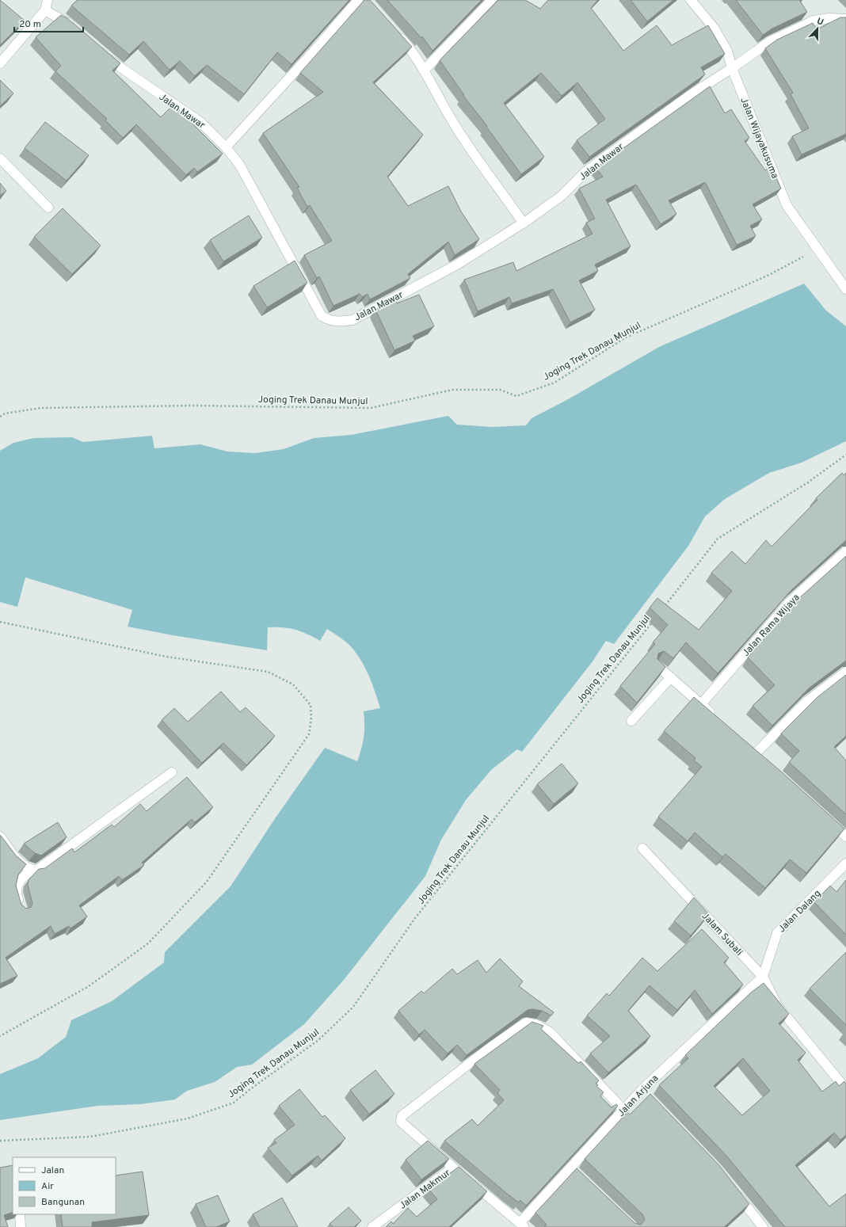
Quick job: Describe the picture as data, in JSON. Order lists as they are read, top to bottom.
{
  "streets": {
    "street": [
      "Jalan Mawar",
      "Jalan Wijayakusuma",
      "Jalan Rama Wijaya",
      "Jalan Dalang",
      "Jalam Subali",
      "Jalan Arjuna",
      "Jalan Makmur"
    ],
    "path": ["Joging Trek Danau Munjul"]
  },
  "crossings": [
    ["Jalan Mawar", "Jalan Wijayakusuma"],
    ["Jalan Wijayakusuma", "Joging Trek Danau Munjul"],
    ["Jalan Dalang", "Jalam Subali"],
    ["Jalan Dalang", "Jalan Arjuna"],
    ["Jalam Subali", "Jalan Arjuna"],
    ["Jalan Arjuna", "Jalan Makmur"]
  ],
  "legend": ["Jalan", "Air", "Bangunan"],
  "scale_bar": "20 m",
  "north": "top"
}
